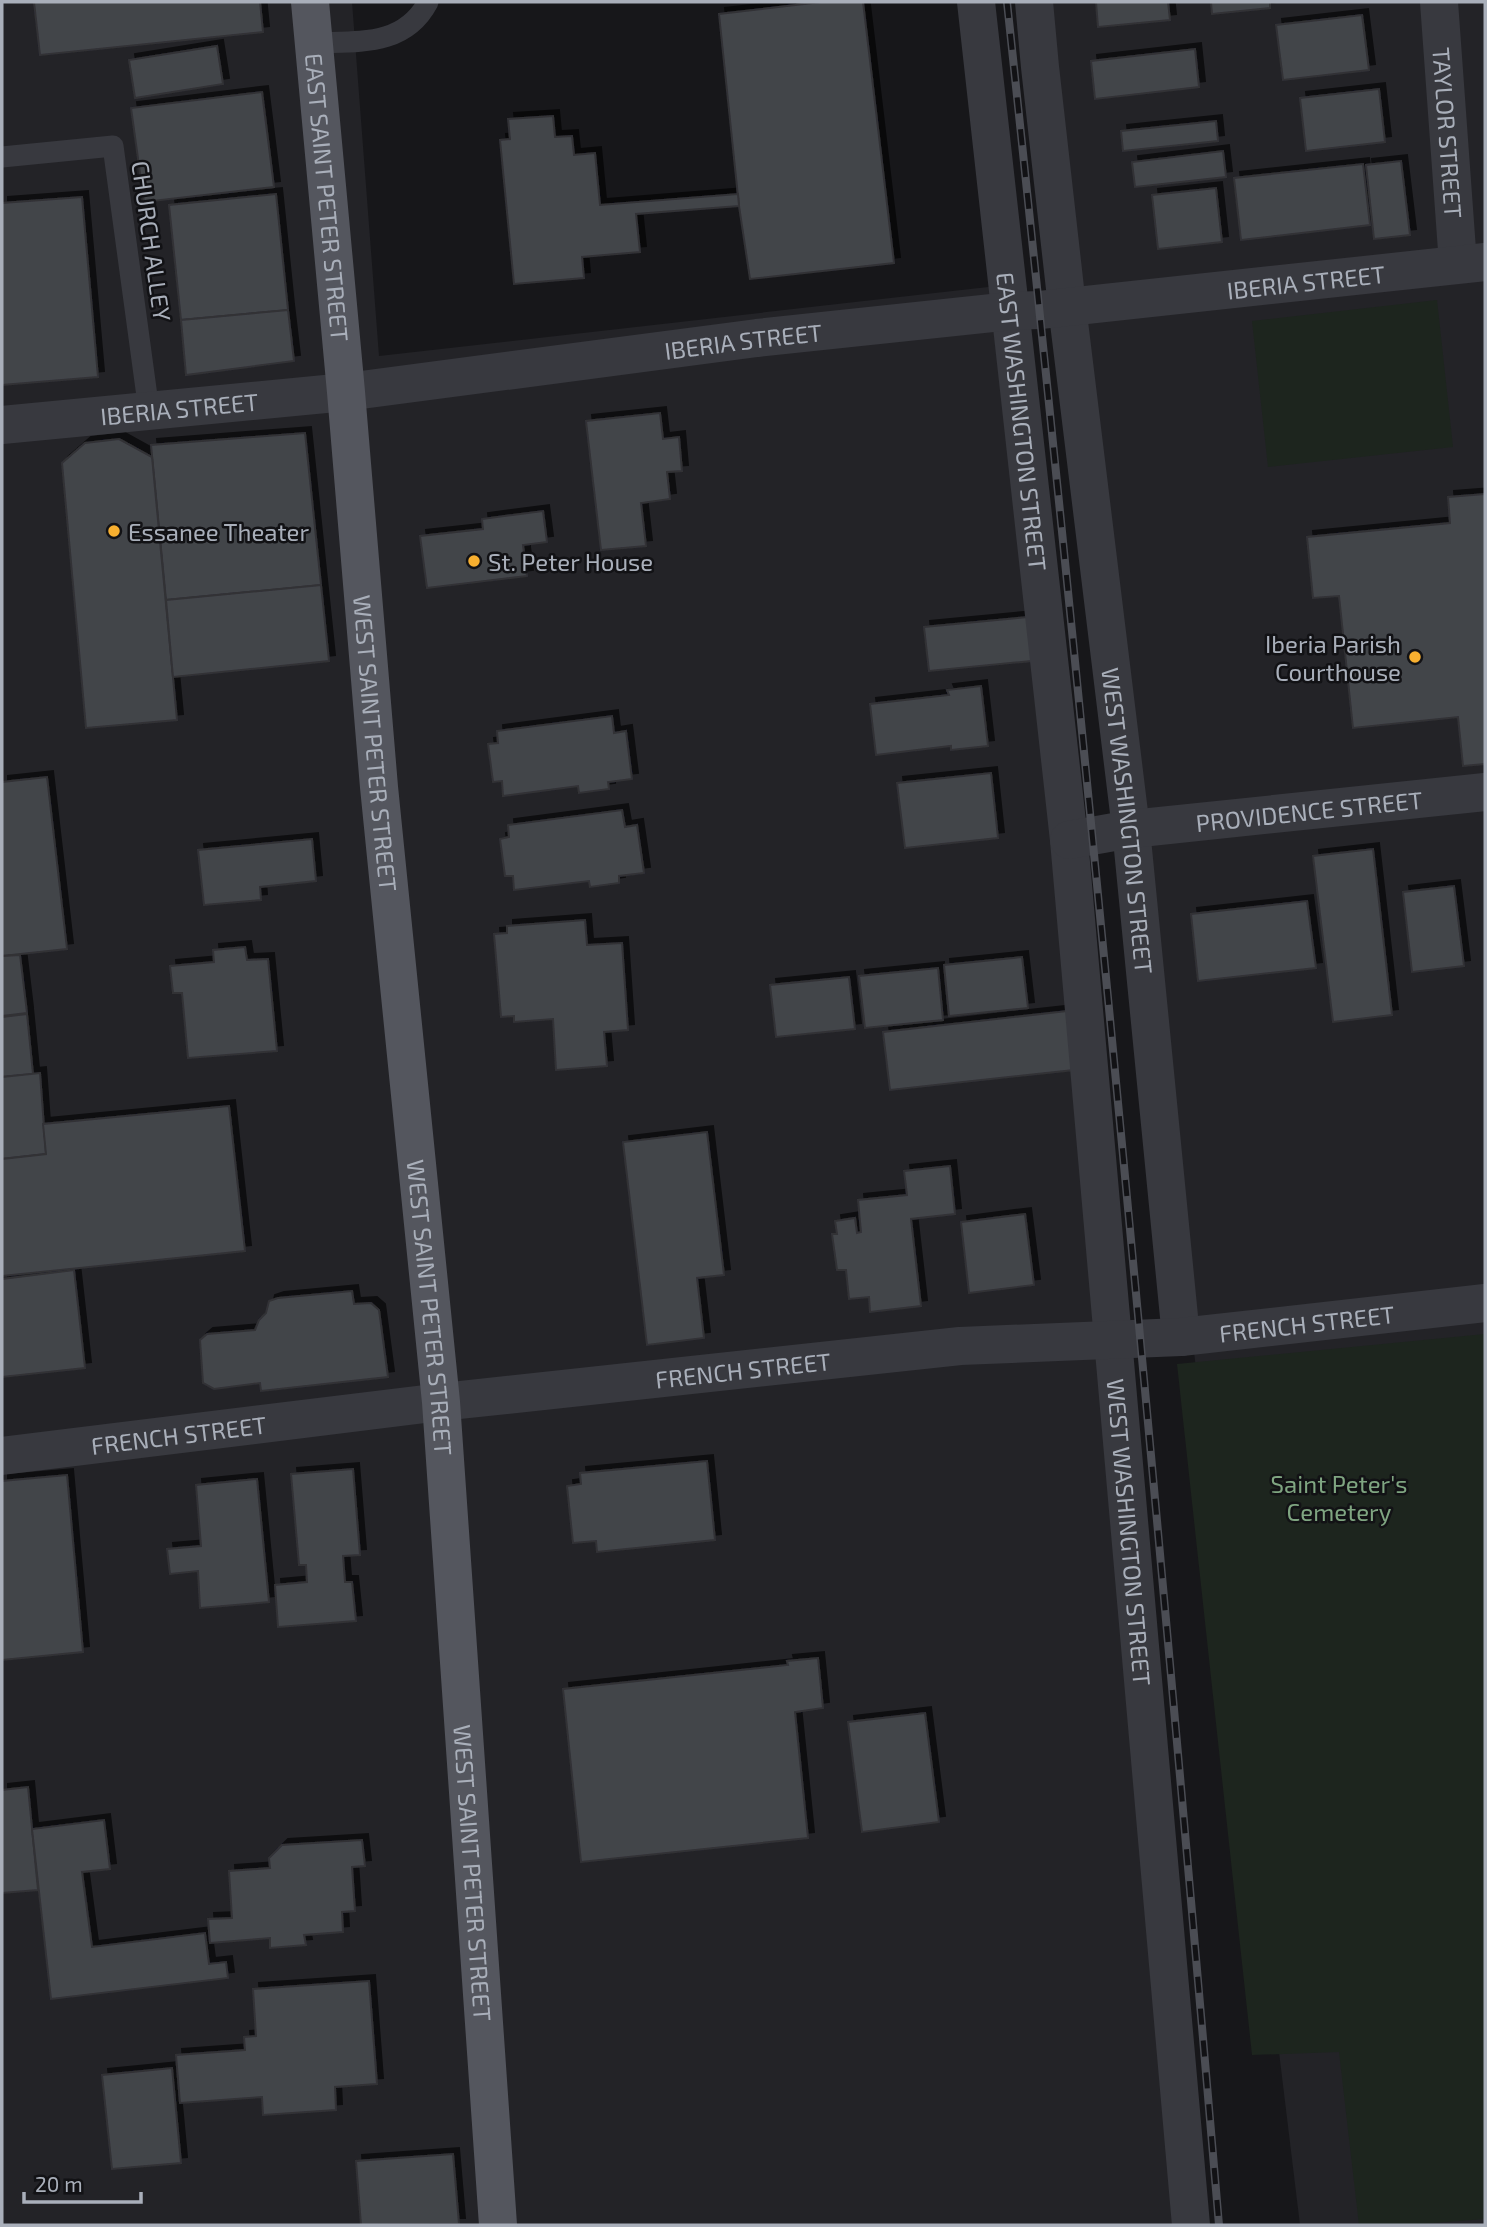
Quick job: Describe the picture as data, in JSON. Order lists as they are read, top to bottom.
{
  "streets": {
    "main road": ["EAST SAINT PETER STREET", "WEST SAINT PETER STREET"],
    "street": [
      "TAYLOR STREET",
      "IBERIA STREET",
      "EAST WASHINGTON STREET",
      "PROVIDENCE STREET",
      "WEST WASHINGTON STREET",
      "FRENCH STREET"
    ],
    "lane": ["CHURCH ALLEY"]
  },
  "crossings": [
    ["TAYLOR STREET", "IBERIA STREET"],
    ["EAST SAINT PETER STREET", "IBERIA STREET"],
    ["EAST SAINT PETER STREET", "WEST SAINT PETER STREET"],
    ["CHURCH ALLEY", "IBERIA STREET"],
    ["IBERIA STREET", "EAST WASHINGTON STREET"],
    ["IBERIA STREET", "WEST SAINT PETER STREET"],
    ["IBERIA STREET", "WEST WASHINGTON STREET"],
    ["EAST WASHINGTON STREET", "PROVIDENCE STREET"],
    ["EAST WASHINGTON STREET", "WEST WASHINGTON STREET"],
    ["WEST SAINT PETER STREET", "FRENCH STREET"],
    ["PROVIDENCE STREET", "WEST WASHINGTON STREET"],
    ["WEST WASHINGTON STREET", "FRENCH STREET"]
  ],
  "parks": ["Saint Peter's Cemetery"],
  "places": ["Essanee Theater", "St. Peter House", "Iberia Parish Courthouse"],
  "scale_bar": "20 m"
}
